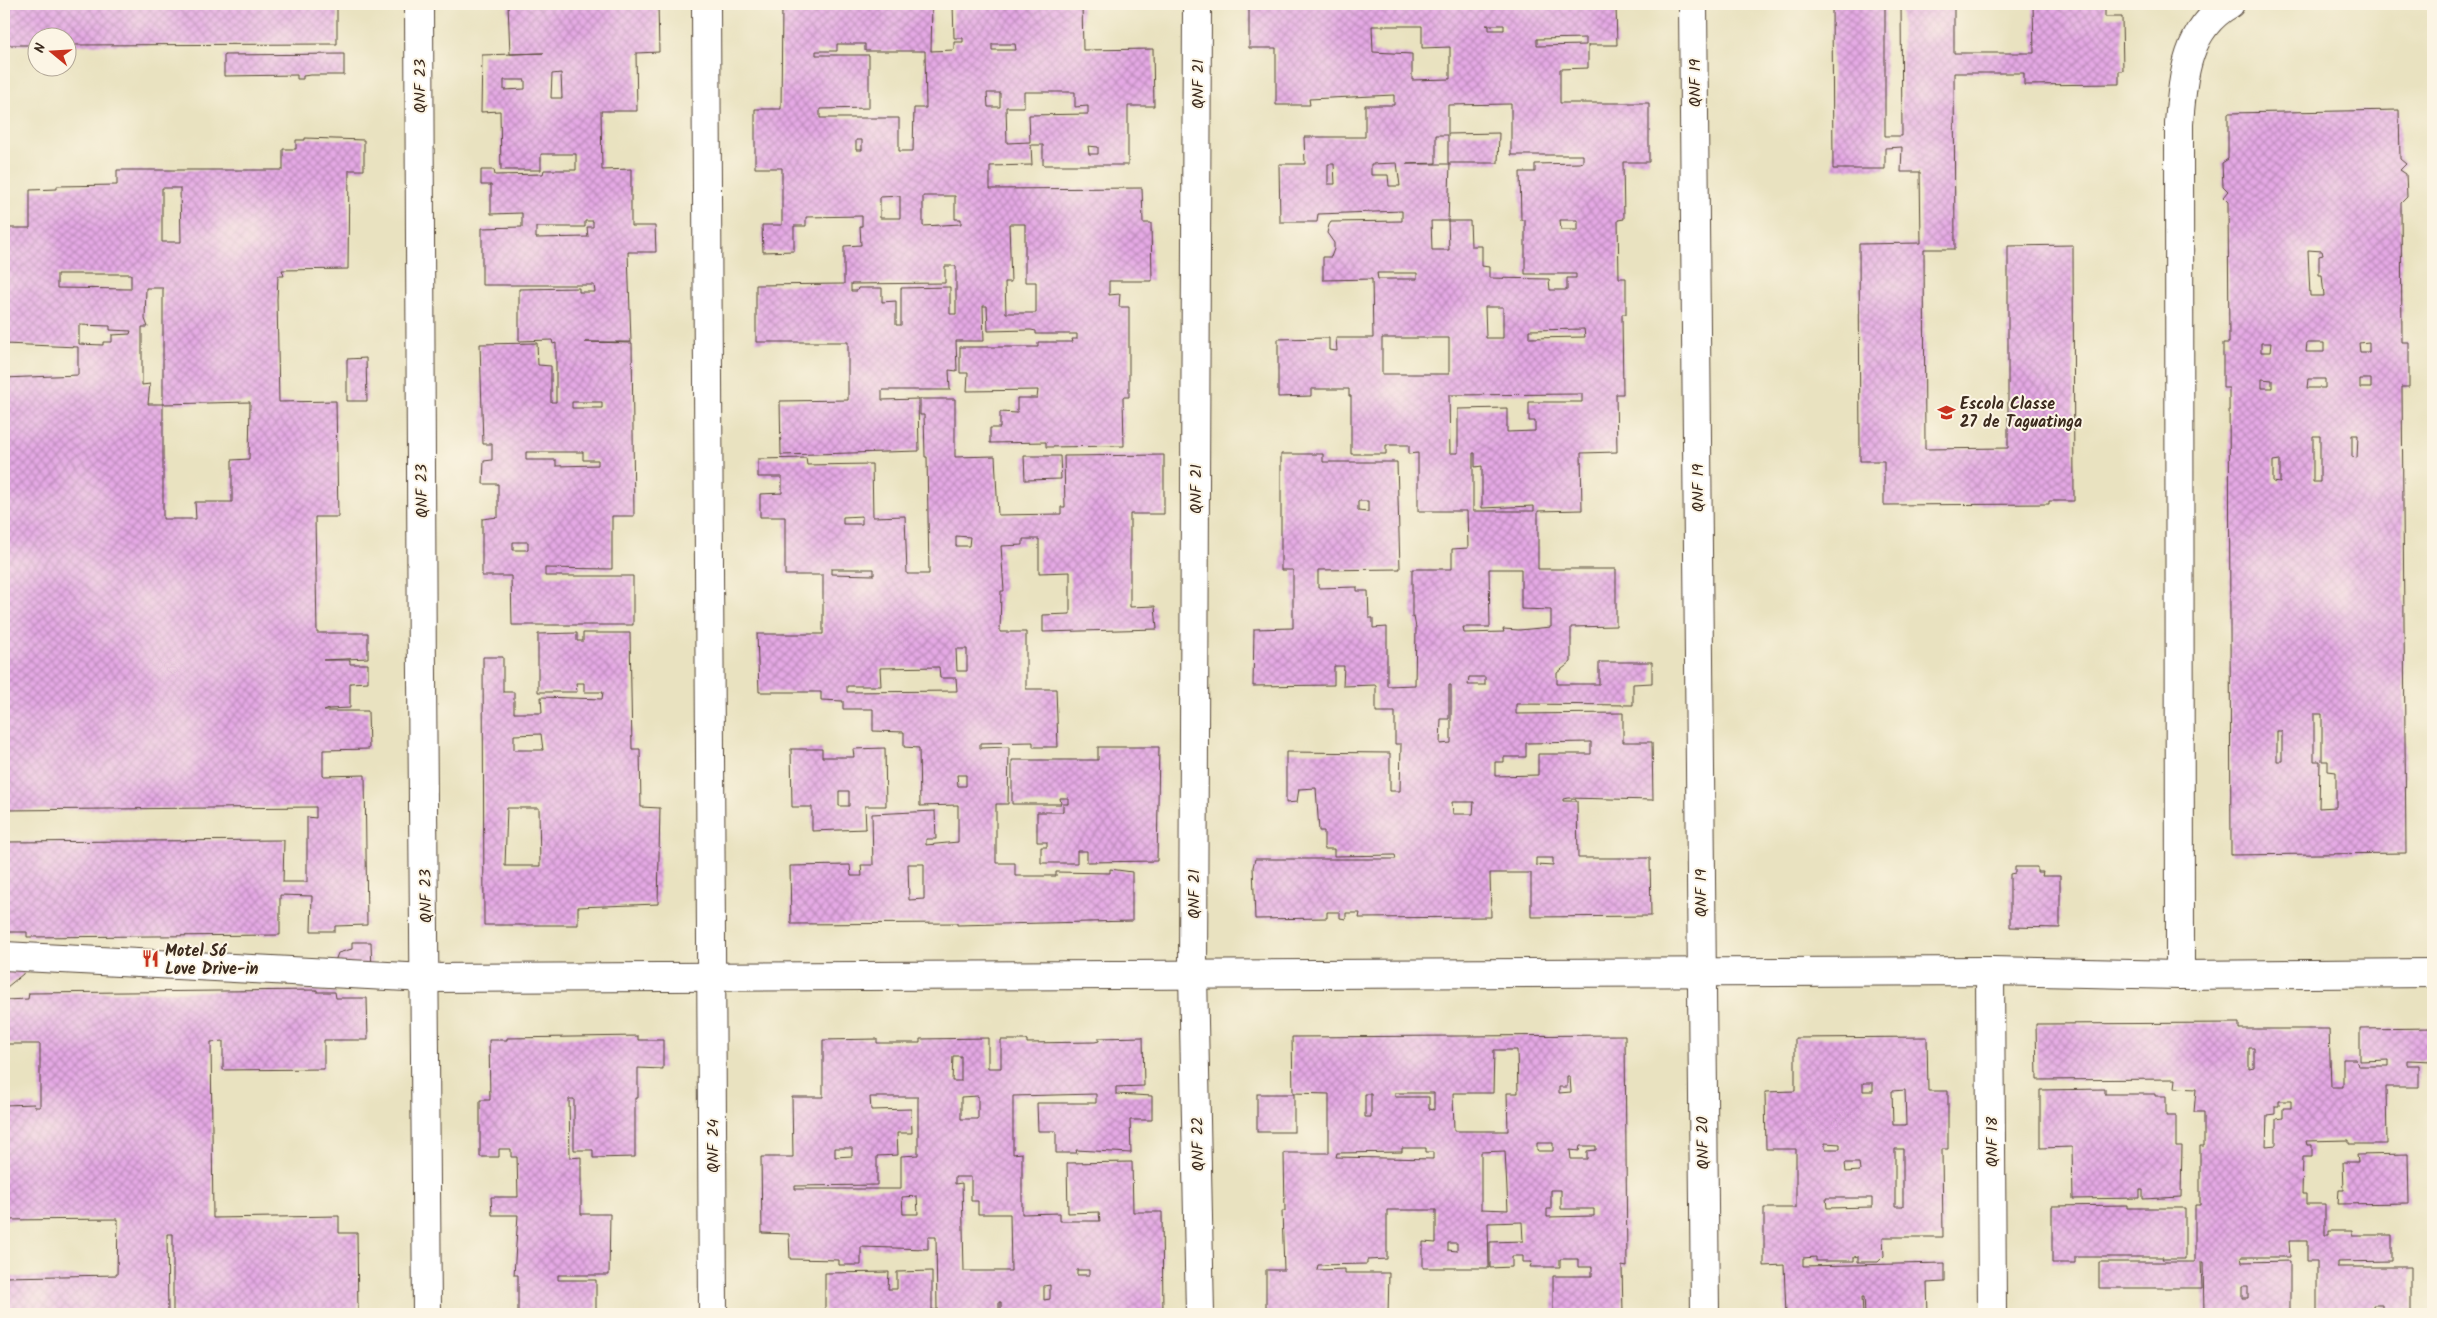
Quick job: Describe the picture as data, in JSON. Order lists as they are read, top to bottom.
{
  "streets": {
    "street": [
      "QNF 19",
      "QNF 21",
      "QNF 23",
      "QNF 18",
      "QNF 20",
      "QNF 22",
      "QNF 24"
    ]
  },
  "crossings": [
    ["QNF 19", "QNF 20"],
    ["QNF 21", "QNF 22"]
  ],
  "places": {
    "school or university": ["Escola Classe 27 de Taguatinga"],
    "restaurant": ["Motel Só Love Drive-in"]
  },
  "north": "left"
}
